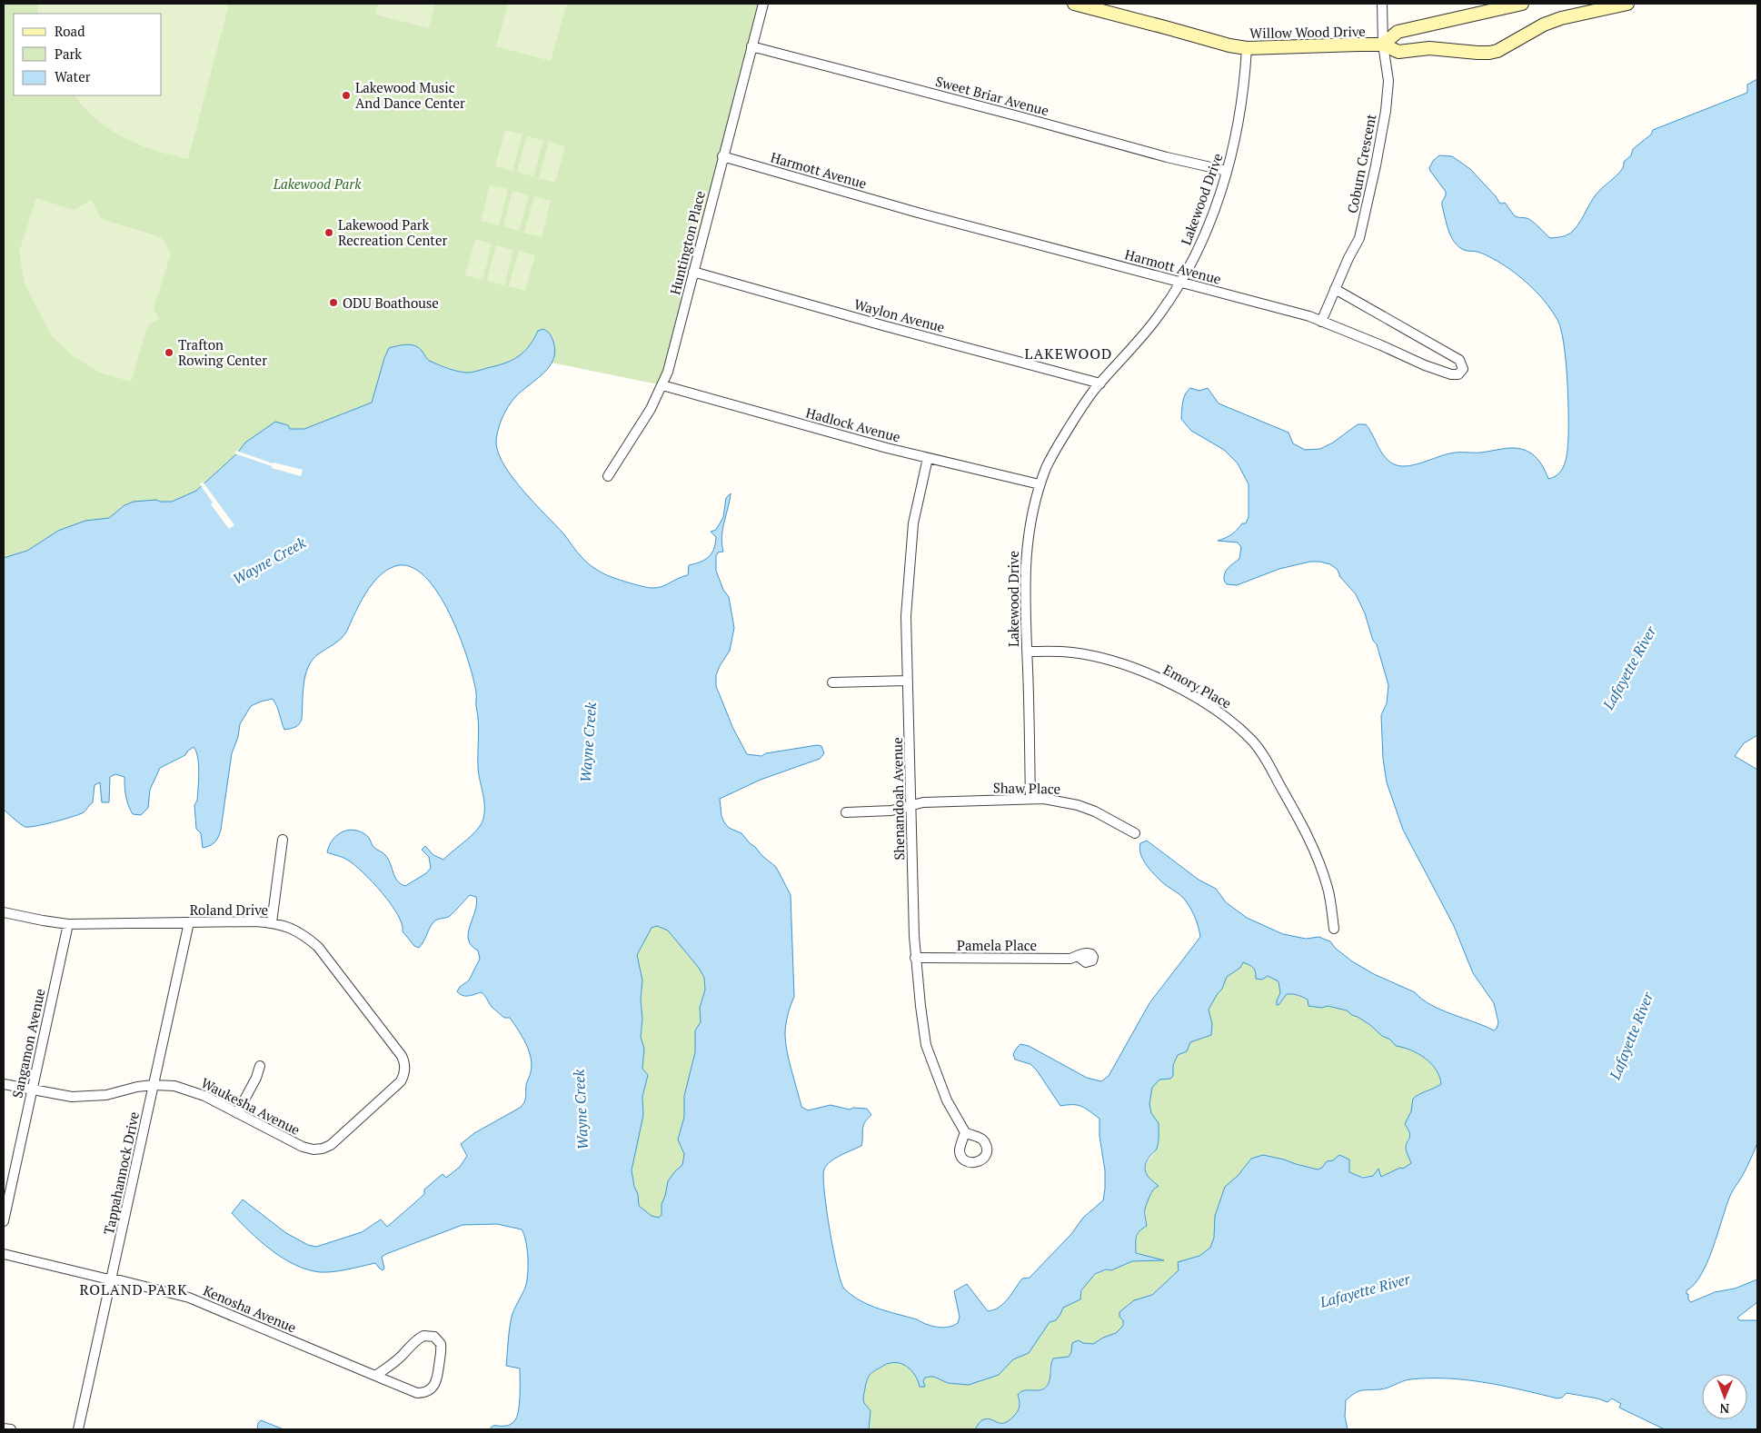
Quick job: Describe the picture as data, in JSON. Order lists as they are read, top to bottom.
{
  "streets": {
    "street": [
      "Willow Wood Drive",
      "Sweet Briar Avenue",
      "Coburn Crescent",
      "Harmott Avenue",
      "Lakewood Drive",
      "Huntington Place",
      "Waylon Avenue",
      "Hadlock Avenue",
      "Emory Place",
      "Shaw Place",
      "Shenandoah Avenue",
      "Roland Drive",
      "Pamela Place",
      "Sangamon Avenue",
      "Waukesha Avenue",
      "Tappahannock Drive",
      "Kenosha Avenue"
    ]
  },
  "crossings": [
    ["Willow Wood Drive", "Coburn Crescent"],
    ["Willow Wood Drive", "Lakewood Drive"],
    ["Sweet Briar Avenue", "Lakewood Drive"],
    ["Sweet Briar Avenue", "Huntington Place"],
    ["Coburn Crescent", "Harmott Avenue"],
    ["Harmott Avenue", "Lakewood Drive"],
    ["Harmott Avenue", "Huntington Place"],
    ["Lakewood Drive", "Waylon Avenue"],
    ["Lakewood Drive", "Hadlock Avenue"],
    ["Lakewood Drive", "Emory Place"],
    ["Lakewood Drive", "Shaw Place"],
    ["Huntington Place", "Waylon Avenue"],
    ["Huntington Place", "Hadlock Avenue"],
    ["Hadlock Avenue", "Shenandoah Avenue"],
    ["Shaw Place", "Shenandoah Avenue"],
    ["Shenandoah Avenue", "Pamela Place"],
    ["Roland Drive", "Sangamon Avenue"],
    ["Roland Drive", "Waukesha Avenue"],
    ["Roland Drive", "Tappahannock Drive"],
    ["Sangamon Avenue", "Waukesha Avenue"],
    ["Waukesha Avenue", "Tappahannock Drive"],
    ["Tappahannock Drive", "Kenosha Avenue"]
  ],
  "districts": ["LAKEWOOD", "ROLAND PARK"],
  "water": ["Wayne Creek", "Lafayette River"],
  "parks": ["Lakewood Park"],
  "places": [
    "Lakewood Music And Dance Center",
    "Lakewood Park Recreation Center",
    "ODU Boathouse",
    "Trafton Rowing Center"
  ],
  "legend": ["Road", "Park", "Water"],
  "north": "bottom"
}
